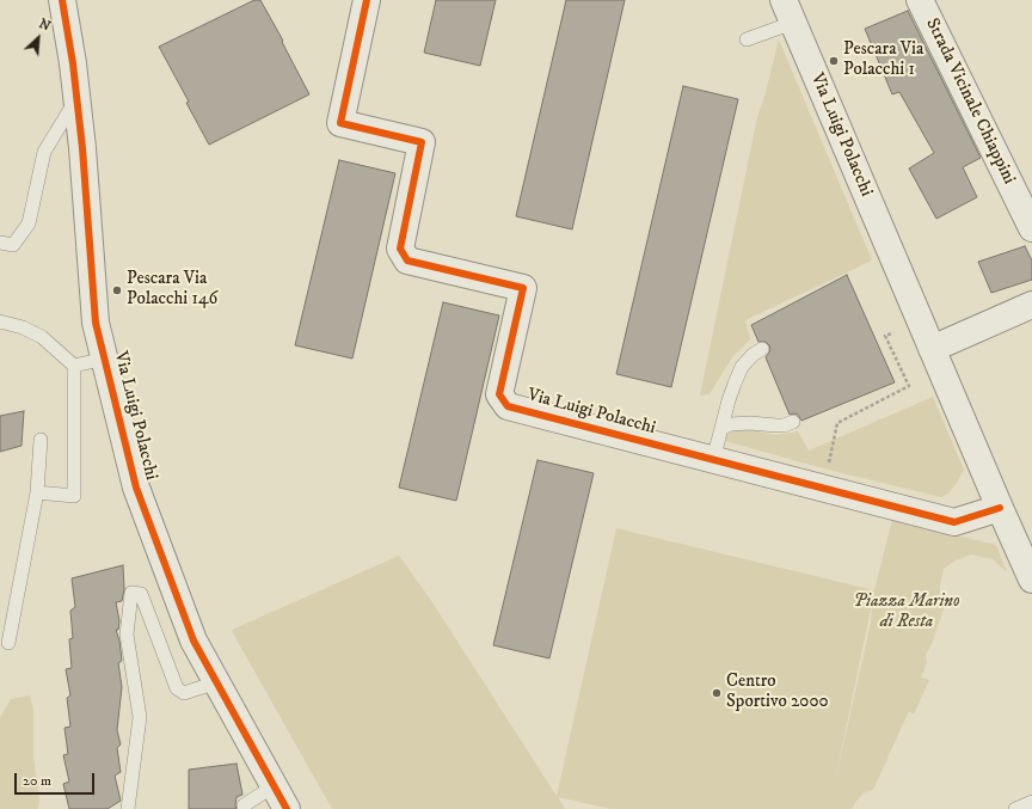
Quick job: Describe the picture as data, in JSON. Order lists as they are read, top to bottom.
{
  "streets": {
    "street": ["Strada Vicinale Chiappini", "Via Luigi Polacchi"]
  },
  "parks": ["Piazza Marino di Resta"],
  "places": ["Pescara Via Polacchi 1", "Pescara Via Polacchi 146", "Centro Sportivo 2000"],
  "scale_bar": "20 m",
  "north": "top right"
}
